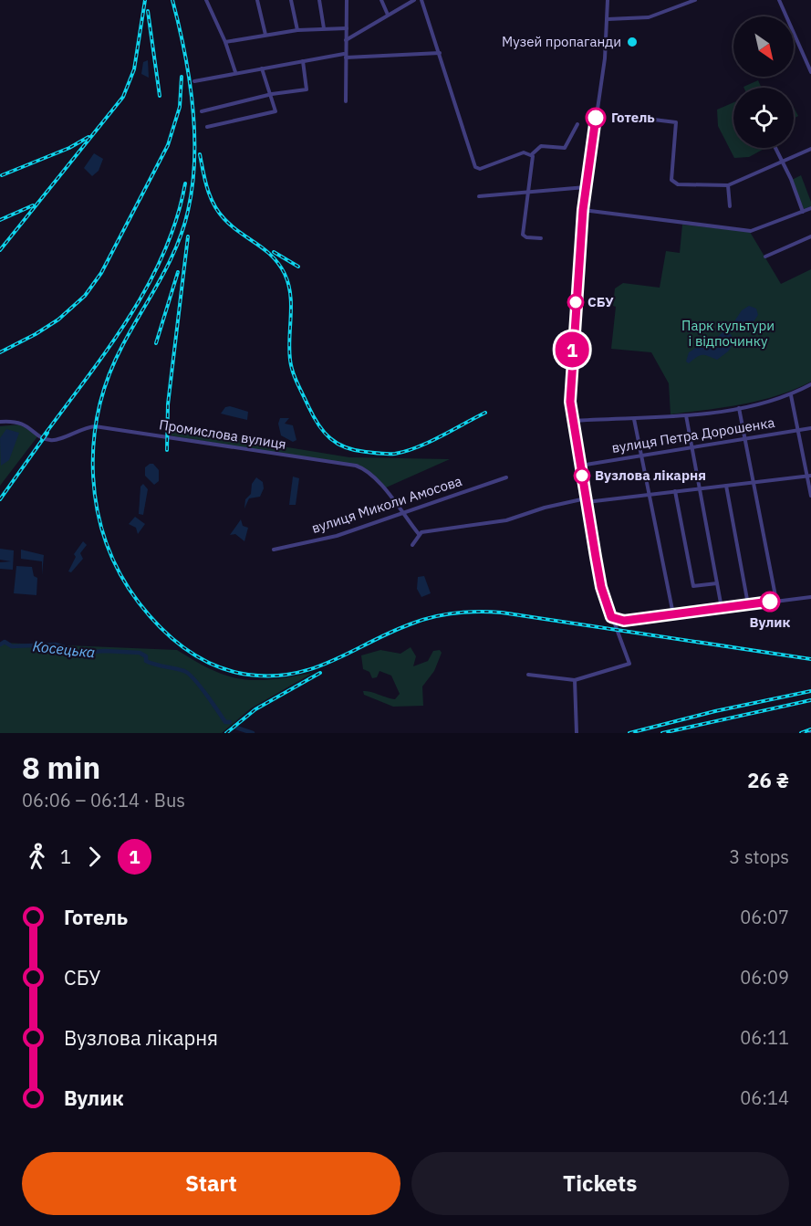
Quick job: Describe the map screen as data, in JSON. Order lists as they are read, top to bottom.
{
  "streets": {
    "street": ["Промислова вулиця", "вулиця Петра Дорошенка", "вулиця Миколи Амосова"]
  },
  "crossings": [
    ["Промислова вулиця", "вулиця Миколи Амосова"]
  ],
  "water": ["Косецька"],
  "parks": ["Парк культури і відпочинку"],
  "places": [
    "Музей пропаганди",
    "Готель",
    "СБУ",
    "Вузлова лікарня",
    "Вулик"
  ],
  "lines": ["bus line 1"],
  "north": "bottom right",
  "page": {
    "on_map": "1",
    "heading": ["8 min", "06:06 – 06:14 · Bus", "26 ₴"],
    "legs": ["1", "1", "3 stops"],
    "list": [
      {
        "name": "Готель",
        "value": "06:07"
      },
      {
        "name": "СБУ",
        "value": "06:09"
      },
      {
        "name": "Вузлова лікарня",
        "value": "06:11"
      },
      {
        "name": "Вулик",
        "value": "06:14"
      }
    ],
    "buttons": ["Start", "Tickets"]
  }
}
